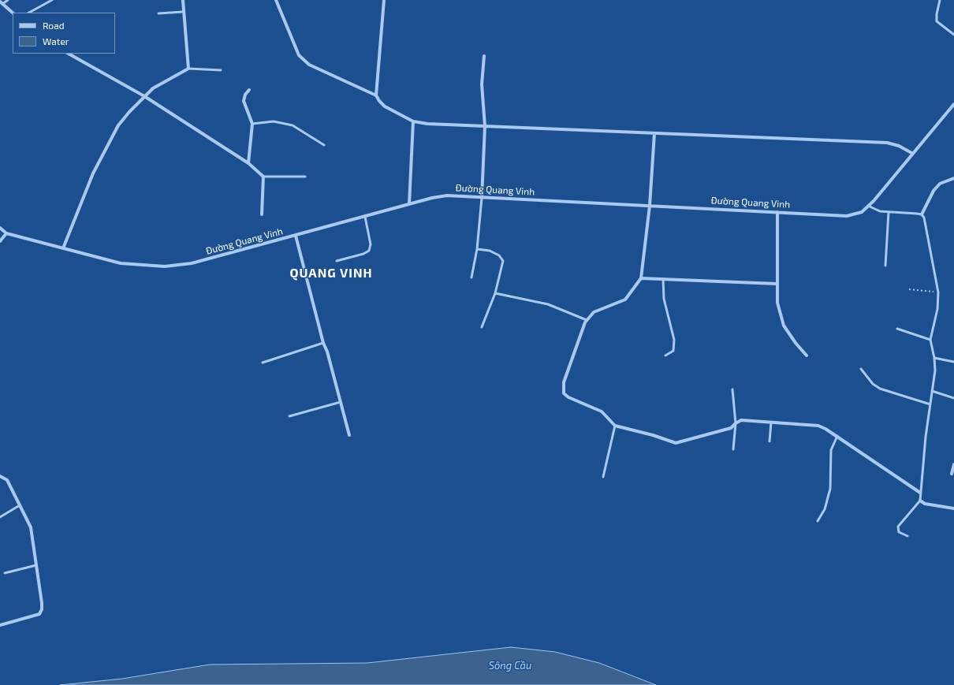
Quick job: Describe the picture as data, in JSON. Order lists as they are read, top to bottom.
{
  "streets": {
    "street": ["Đường Quang Vinh"]
  },
  "districts": ["QUANG VINH"],
  "water": ["Sông Cầu"],
  "legend": ["Road", "Water"]
}
